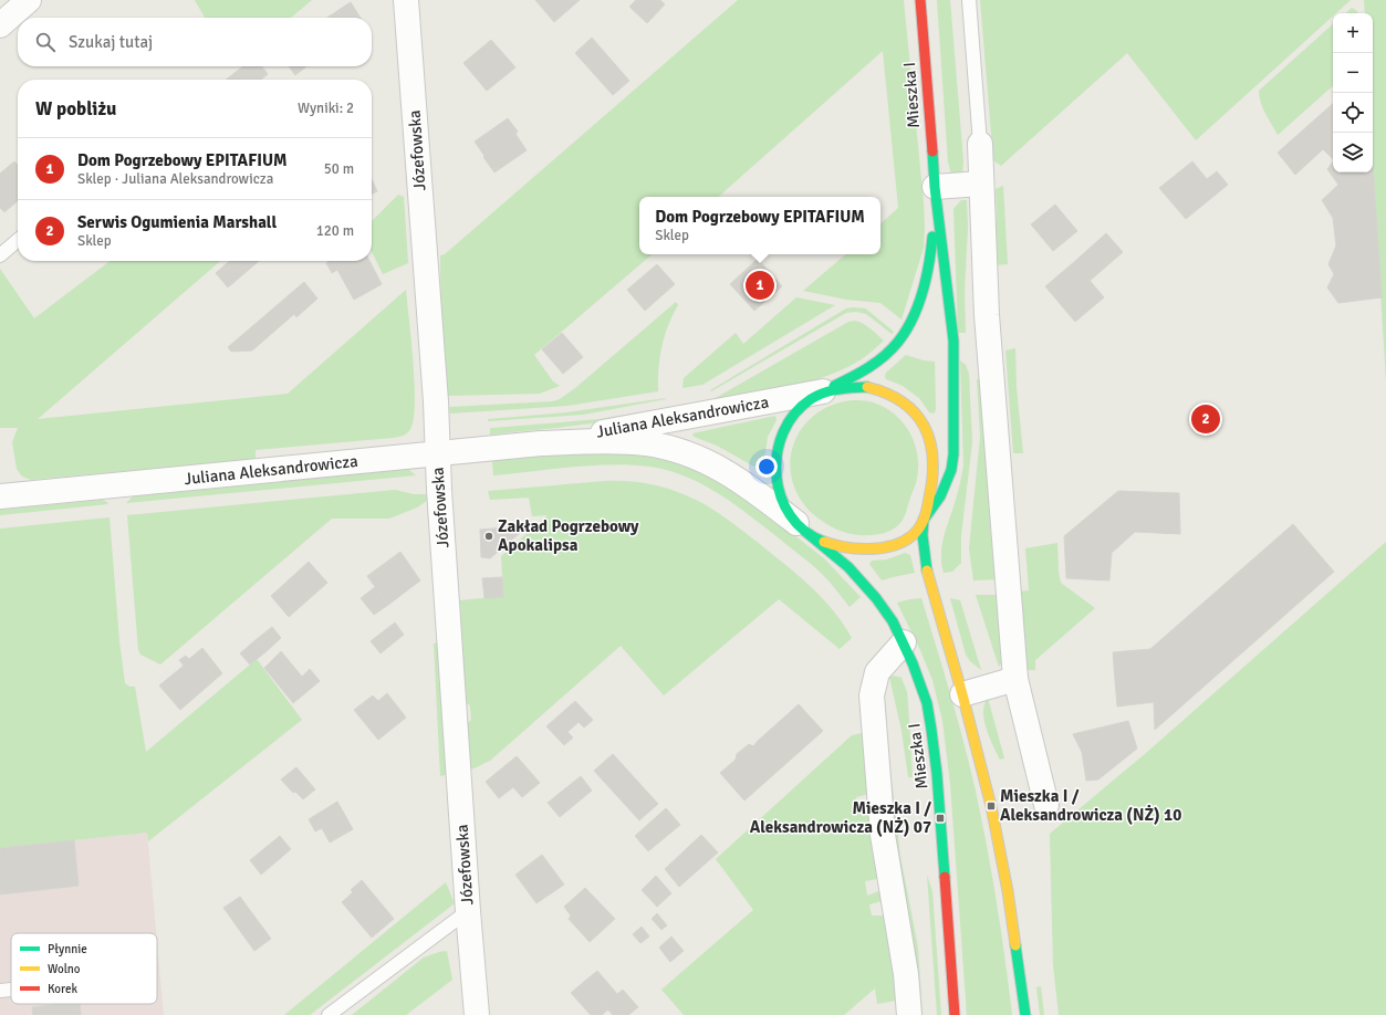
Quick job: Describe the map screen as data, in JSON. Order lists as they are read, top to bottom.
{
  "streets": {
    "street": ["Mieszka I", "Józefowska", "Juliana Aleksandrowicza"]
  },
  "crossings": [
    ["Mieszka I", "Juliana Aleksandrowicza"],
    ["Józefowska", "Juliana Aleksandrowicza"]
  ],
  "places": {
    "other": ["Zakład Pogrzebowy Apokalipsa"],
    "transit": ["Mieszka I / Aleksandrowicza (NŻ) 10", "Mieszka I / Aleksandrowicza (NŻ) 07"]
  },
  "legend": ["Płynnie", "Wolno", "Korek"],
  "page": {
    "map_buttons": ["+", "−"],
    "search": "Szukaj tutaj",
    "heading": ["W pobliżu", "Wyniki: 2"],
    "list": [
      {
        "mark": "1",
        "name": "Dom Pogrzebowy EPITAFIUM",
        "note": "Sklep · Juliana Aleksandrowicza",
        "value": "50 m"
      },
      {
        "mark": "2",
        "name": "Serwis Ogumienia Marshall",
        "note": "Sklep",
        "value": "120 m"
      }
    ],
    "popup": ["Dom Pogrzebowy EPITAFIUM", "Sklep"],
    "pins": ["1", "2"]
  }
}
